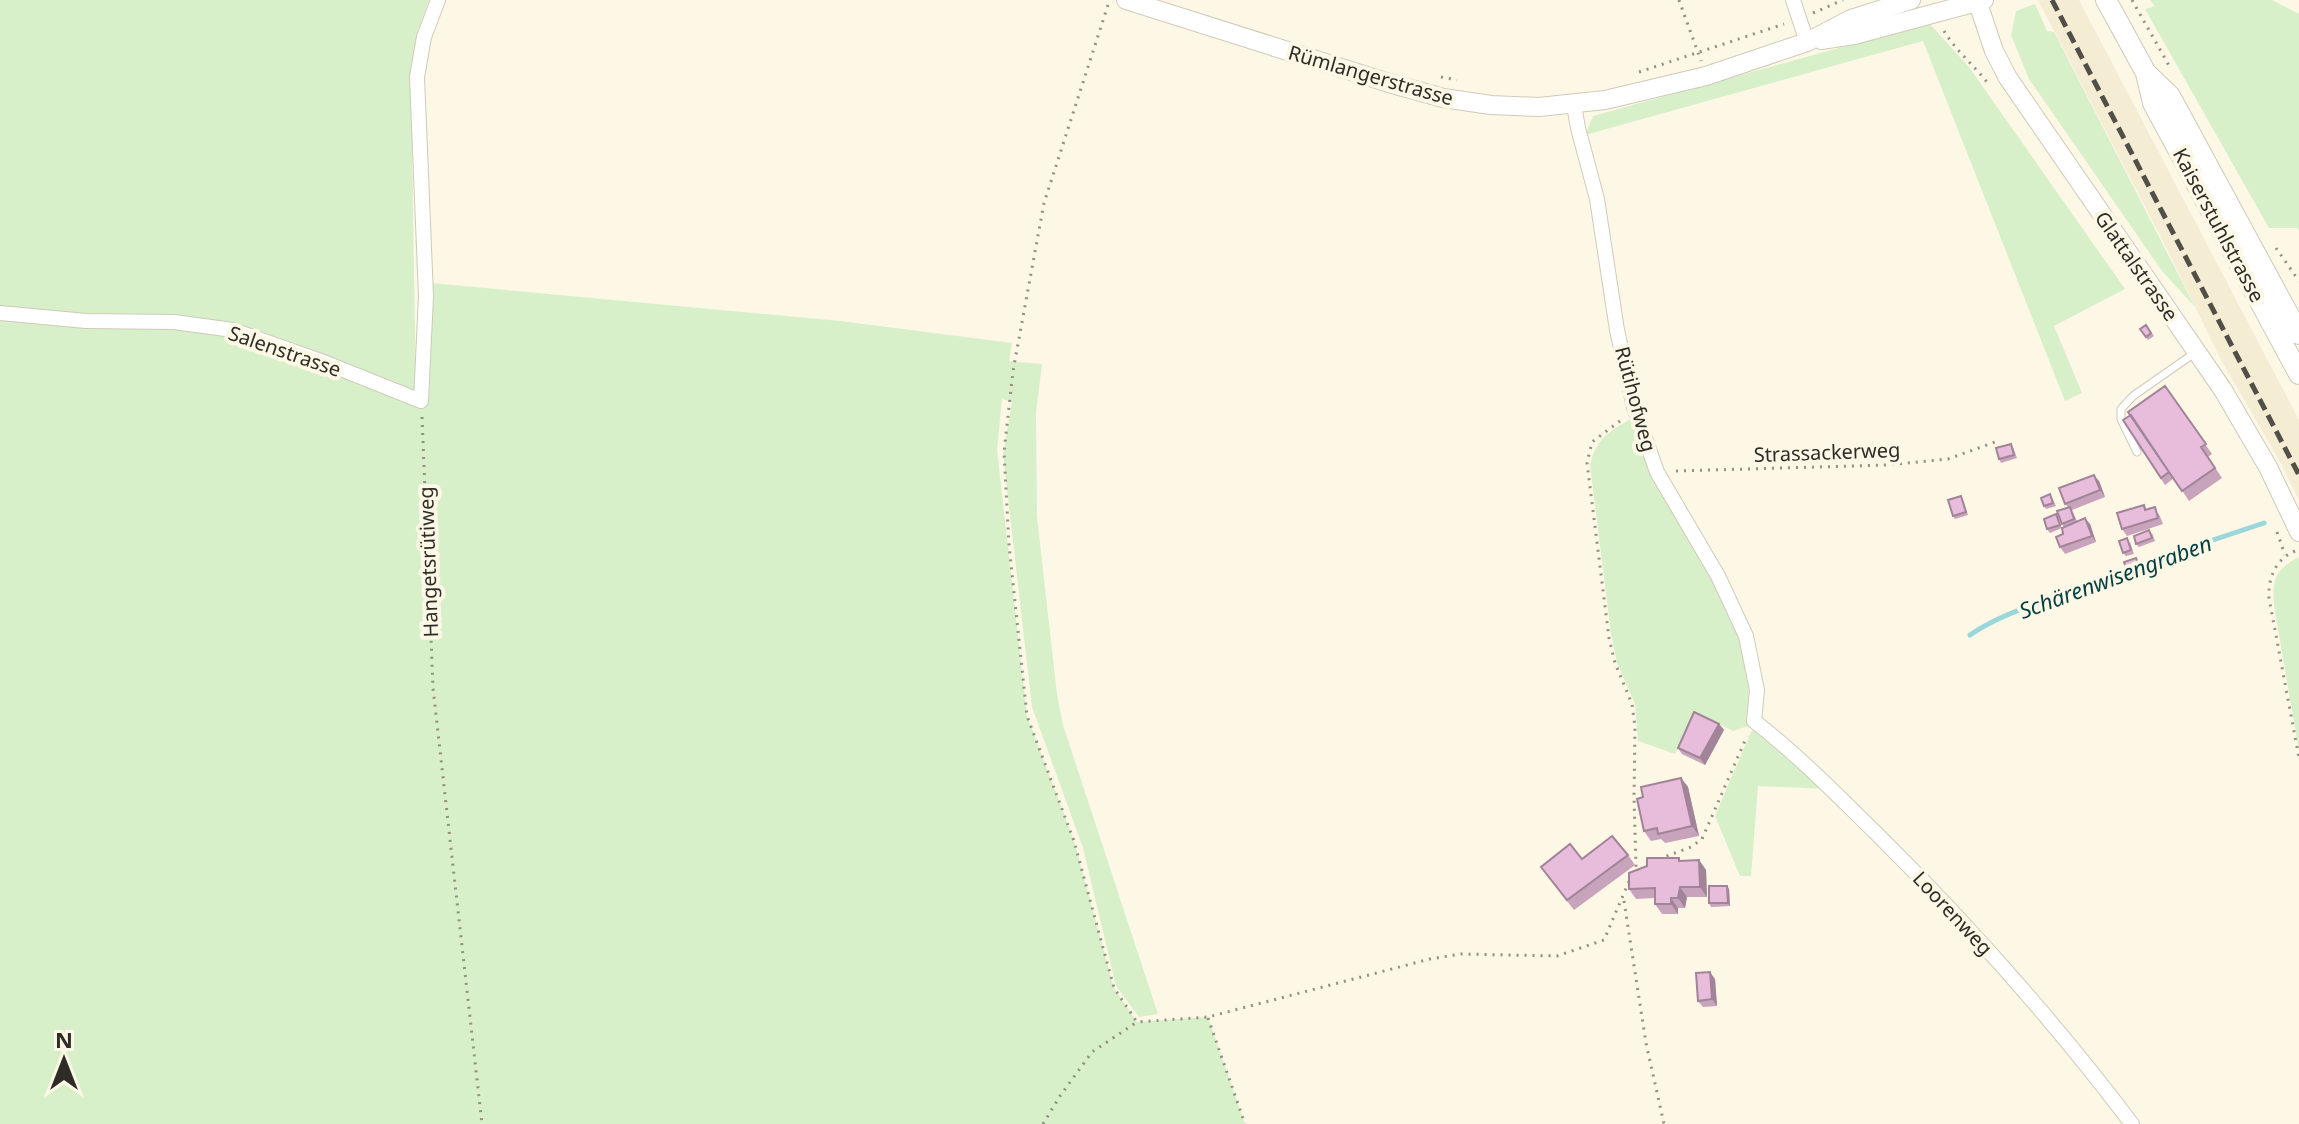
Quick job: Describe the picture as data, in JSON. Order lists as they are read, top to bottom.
{
  "streets": {
    "main road": ["Kaiserstuhlstrasse"],
    "street": [
      "Rümlangerstrasse",
      "Glattalstrasse",
      "Salenstrasse",
      "Rütihofweg",
      "Loorenweg"
    ],
    "path": ["Strassackerweg", "Hangetsrütiweg"]
  },
  "crossings": [
    ["Rümlangerstrasse", "Glattalstrasse"],
    ["Rümlangerstrasse", "Rütihofweg"],
    ["Salenstrasse", "Hangetsrütiweg"],
    ["Rütihofweg", "Strassackerweg"],
    ["Rütihofweg", "Loorenweg"]
  ],
  "water": ["Schärenwisengraben"],
  "north": "top"
}
